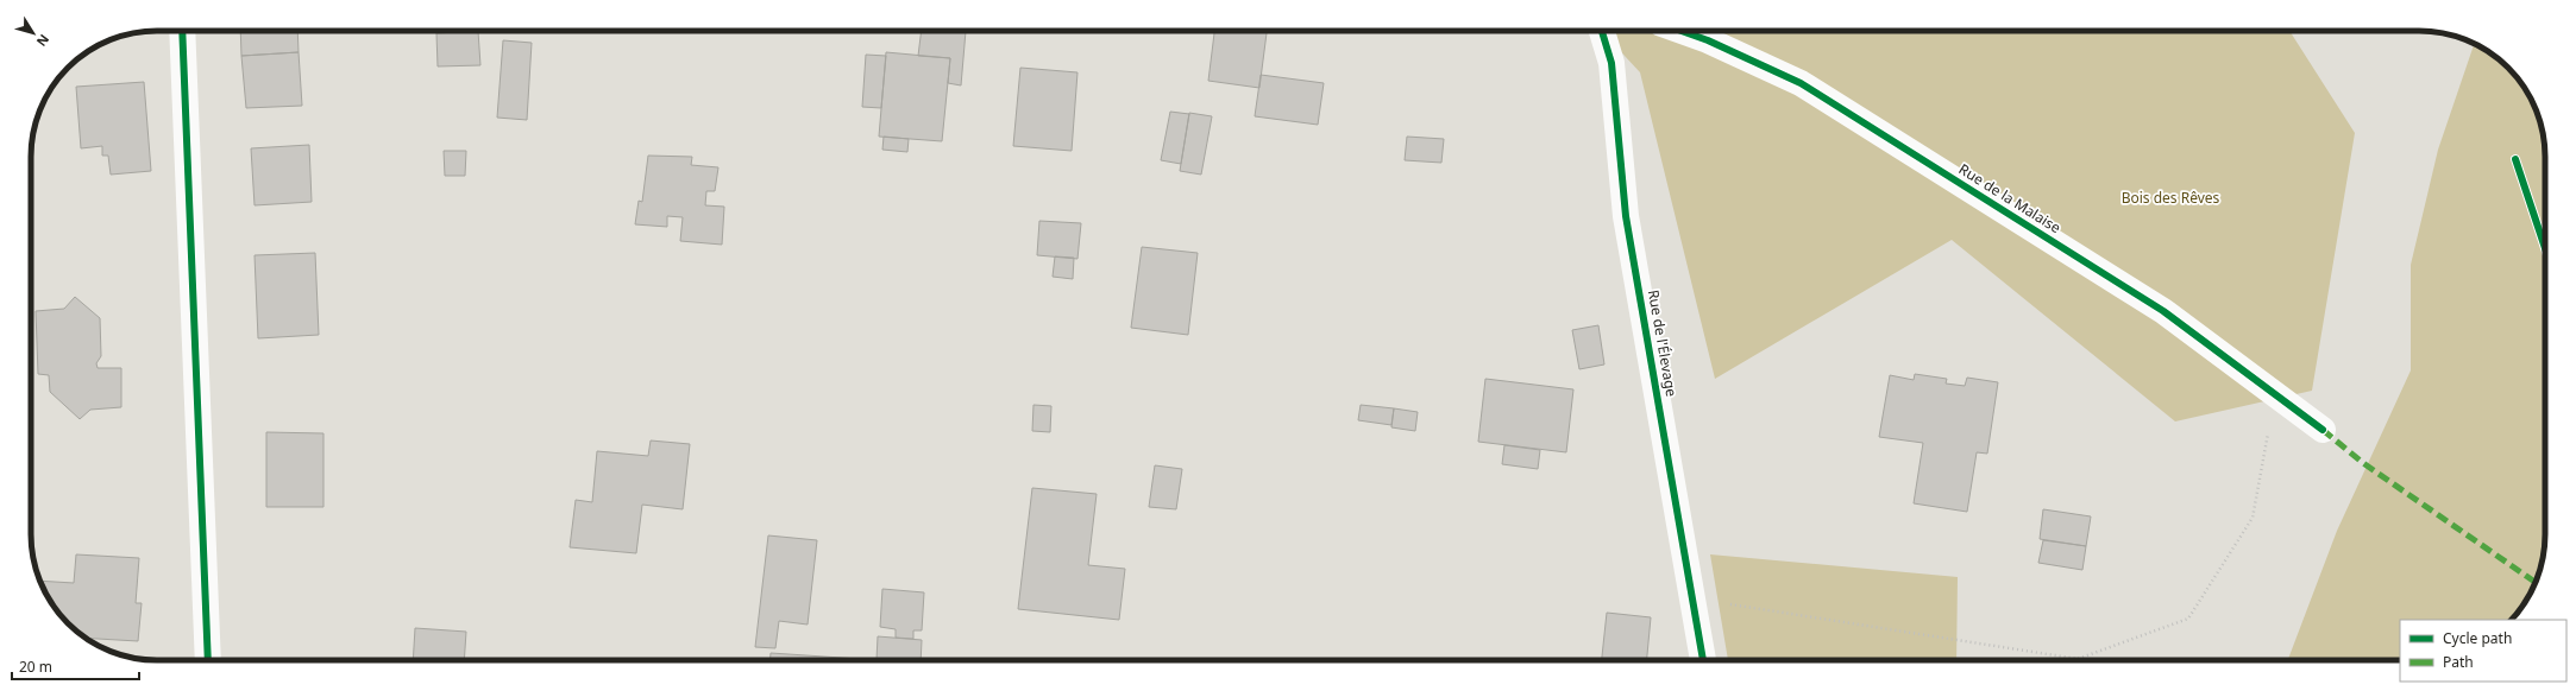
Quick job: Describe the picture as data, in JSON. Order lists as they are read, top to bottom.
{
  "streets": {
    "street": ["Rue de la Malaise", "Rue de l'Élevage"]
  },
  "parks": ["Bois des Rêves"],
  "legend": ["Cycle path", "Path"],
  "scale_bar": "20 m",
  "north": "bottom right"
}
